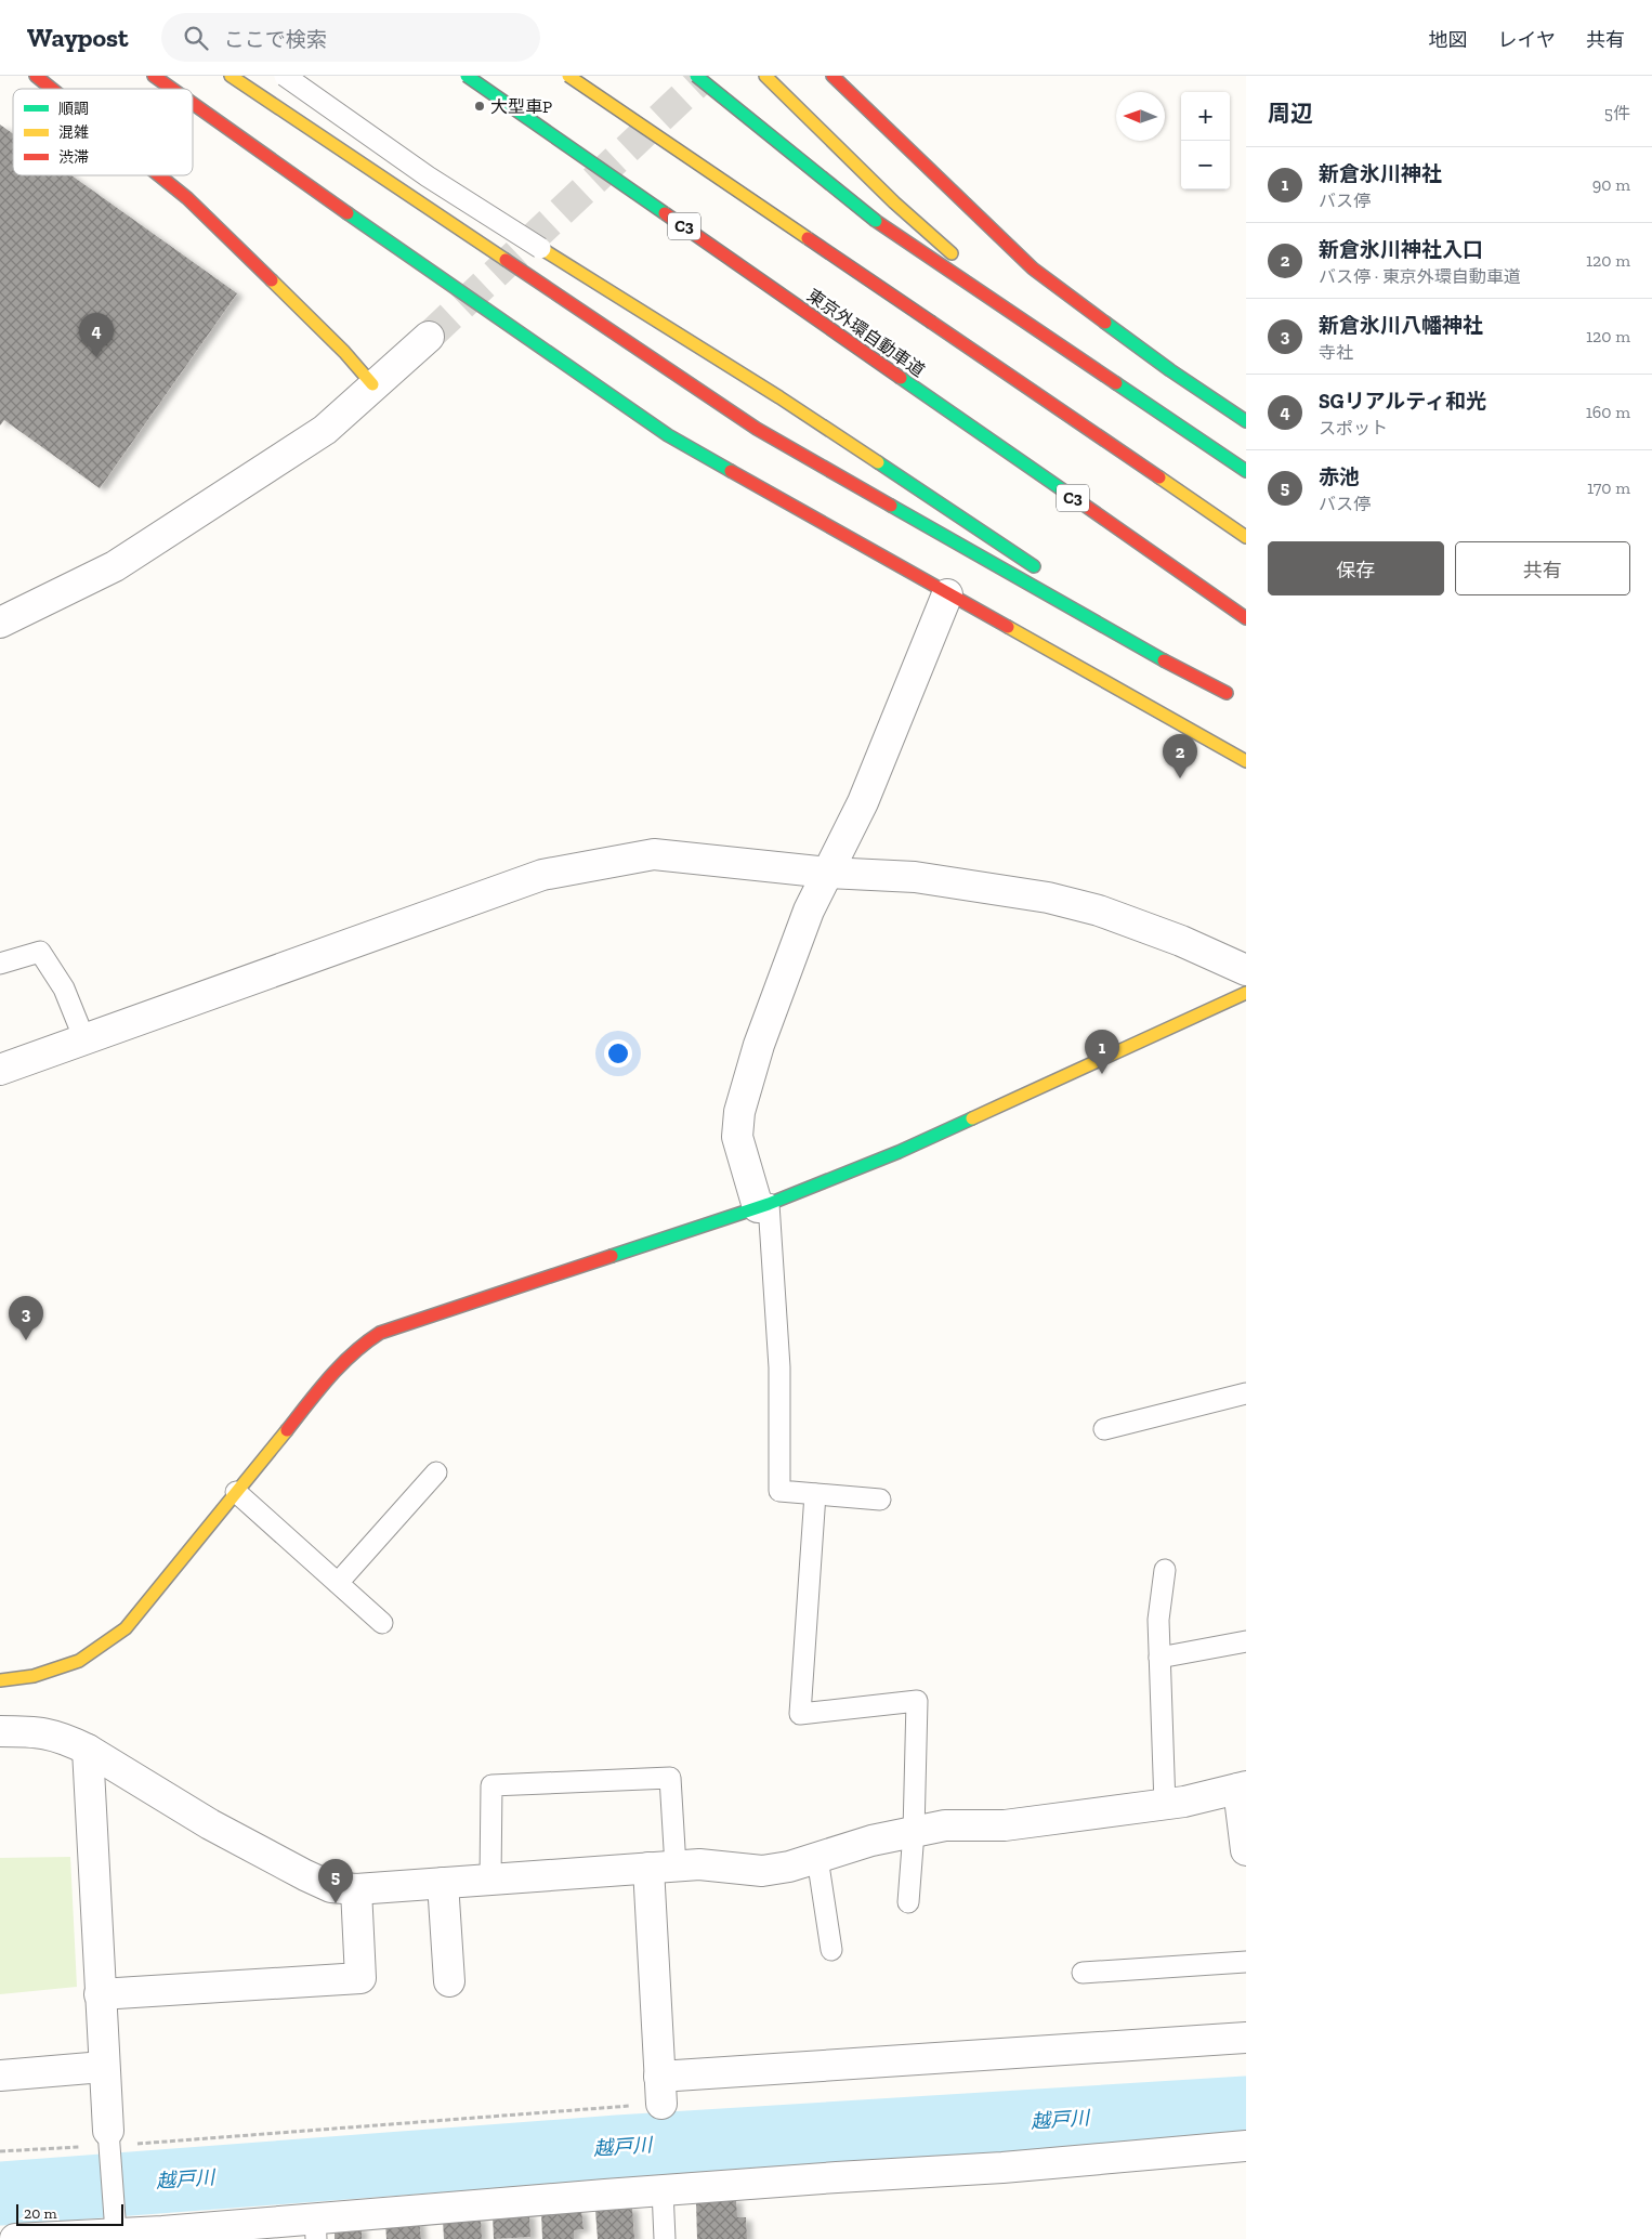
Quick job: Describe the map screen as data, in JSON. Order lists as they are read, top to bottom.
{
  "streets": {
    "main road": ["C3", "東京外環自動車道"]
  },
  "water": ["越戸川"],
  "places": ["大型車P"],
  "legend": ["順調", "混雑", "渋滞"],
  "scale_bar": "20 m",
  "north": "left",
  "page": {
    "header": "Waypost",
    "search": "ここで検索",
    "nav": ["地図", "レイヤ", "共有"],
    "heading": ["周辺", "5件"],
    "map_buttons": ["+", "−"],
    "list": [
      {
        "mark": "1",
        "name": "新倉氷川神社",
        "note": "バス停",
        "value": "90 m"
      },
      {
        "mark": "2",
        "name": "新倉氷川神社入口",
        "note": "バス停 · 東京外環自動車道",
        "value": "120 m"
      },
      {
        "mark": "3",
        "name": "新倉氷川八幡神社",
        "note": "寺社",
        "value": "120 m"
      },
      {
        "mark": "4",
        "name": "SGリアルティ和光",
        "note": "スポット",
        "value": "160 m"
      },
      {
        "mark": "5",
        "name": "赤池",
        "note": "バス停",
        "value": "170 m"
      }
    ],
    "pins": [
      "4",
      "2",
      "1",
      "3",
      "5"
    ],
    "buttons": ["保存", "共有"],
    "scale": "20 m"
  }
}
